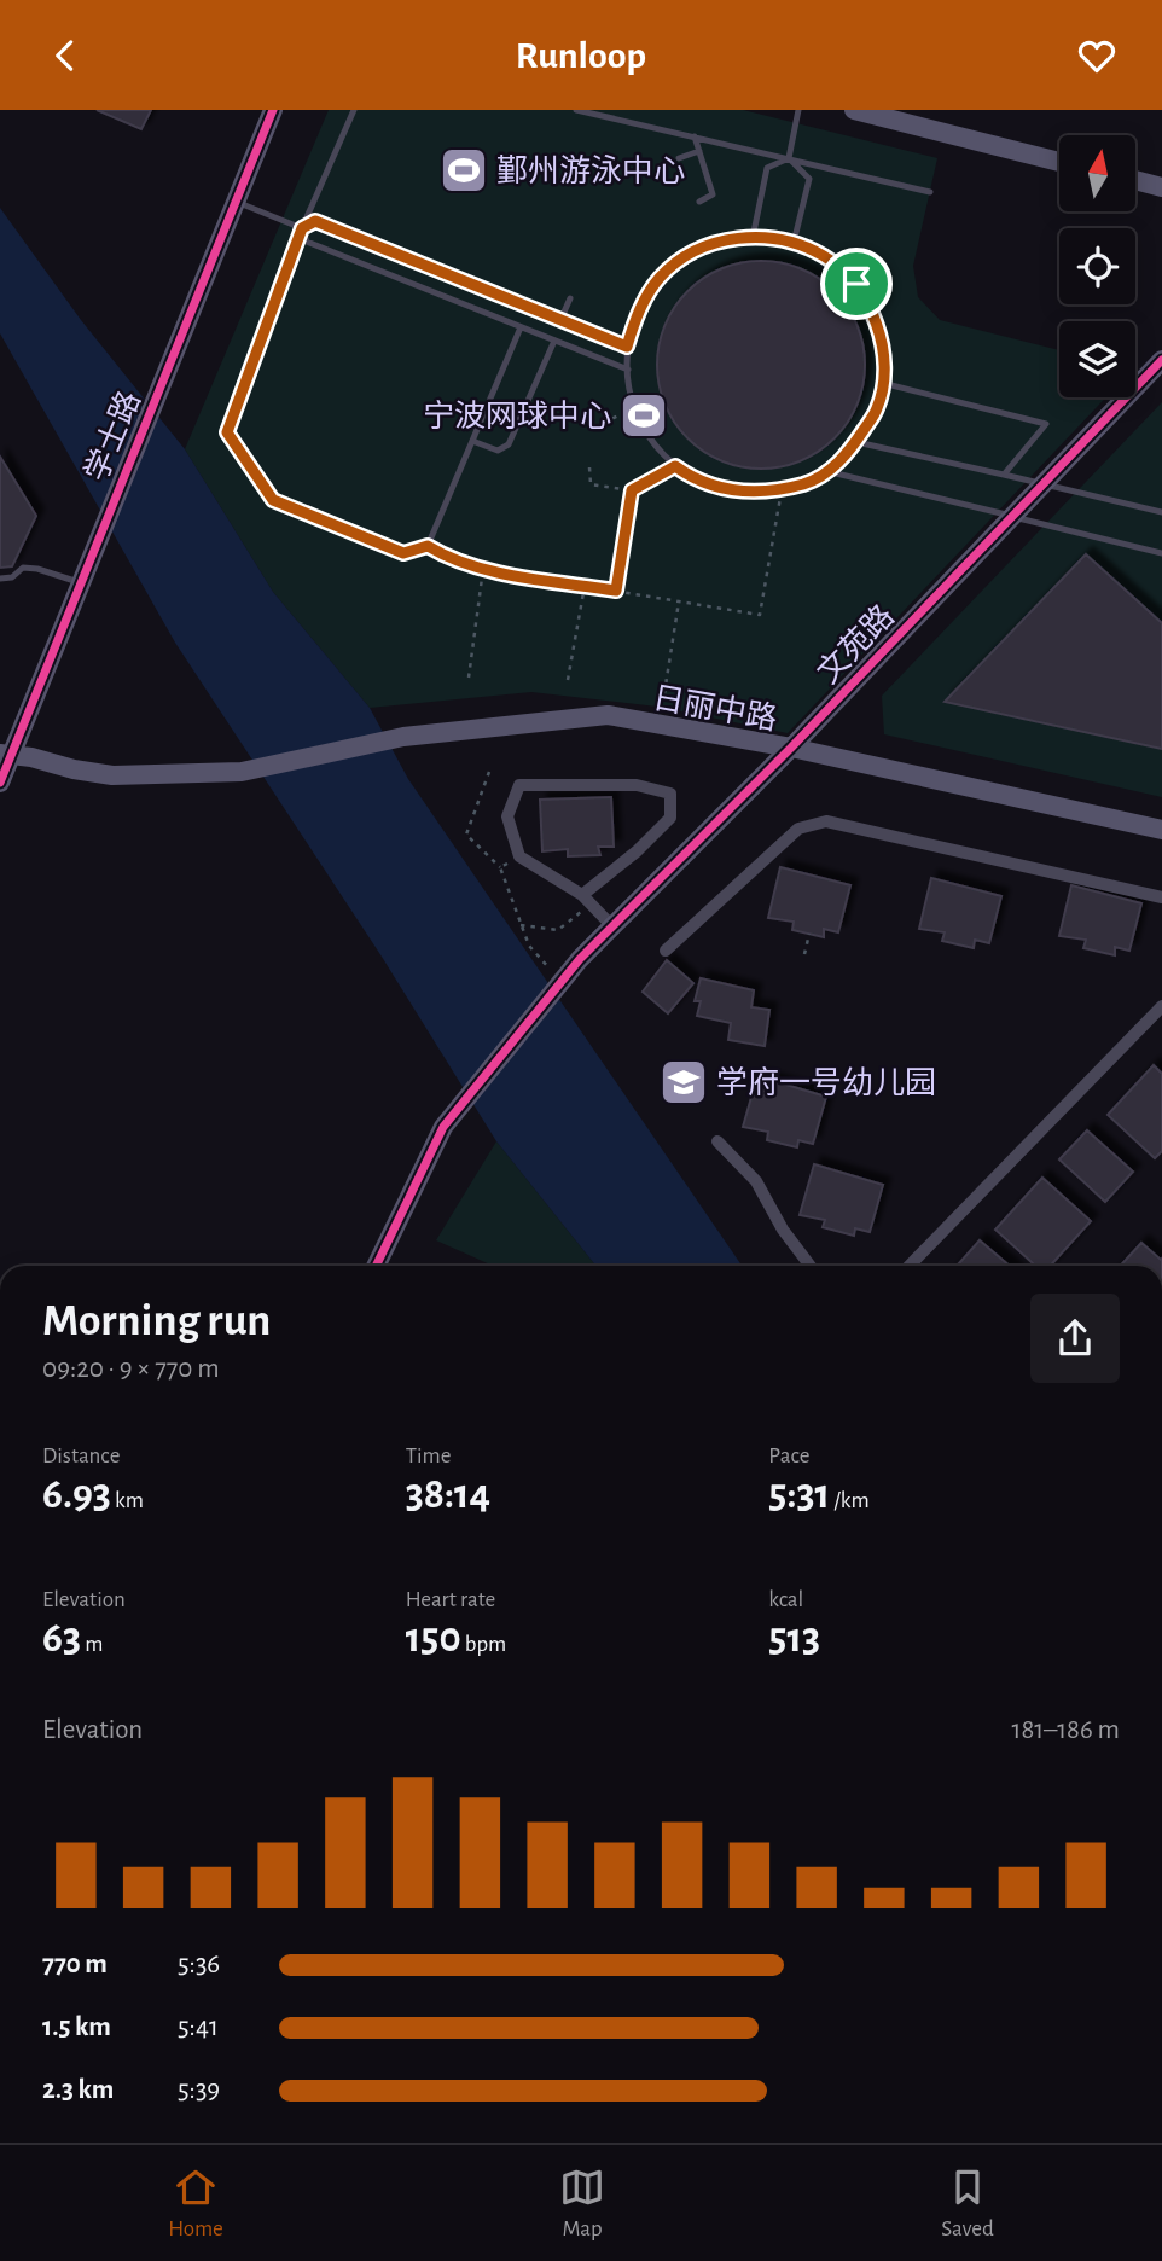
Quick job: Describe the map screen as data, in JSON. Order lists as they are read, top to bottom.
{
  "streets": {
    "street": ["学士路", "文苑路", "日丽中路"]
  },
  "crossings": [
    ["学士路", "日丽中路"],
    ["文苑路", "日丽中路"]
  ],
  "places": {
    "sports": ["鄞州游泳中心", "宁波网球中心"],
    "school or university": ["学府一号幼儿园"]
  },
  "north": "top",
  "page": {
    "header": "Runloop",
    "heading": ["Morning run", "09:20 · 9 × 770 m"],
    "stats": [
      ["Distance", "6.93 km"],
      ["Time", "38:14"],
      ["Pace", "5:31 /km"],
      ["Elevation", "63 m"],
      ["Heart rate", "150 bpm"],
      ["kcal", "513"]
    ],
    "chart": ["Elevation", "181–186 m"],
    "list": [
      {
        "name": "770 m",
        "note": "5:36"
      },
      {
        "name": "1.5 km",
        "note": "5:41"
      },
      {
        "name": "2.3 km",
        "note": "5:39"
      }
    ],
    "tabs": ["Home", "Map", "Saved"]
  }
}
